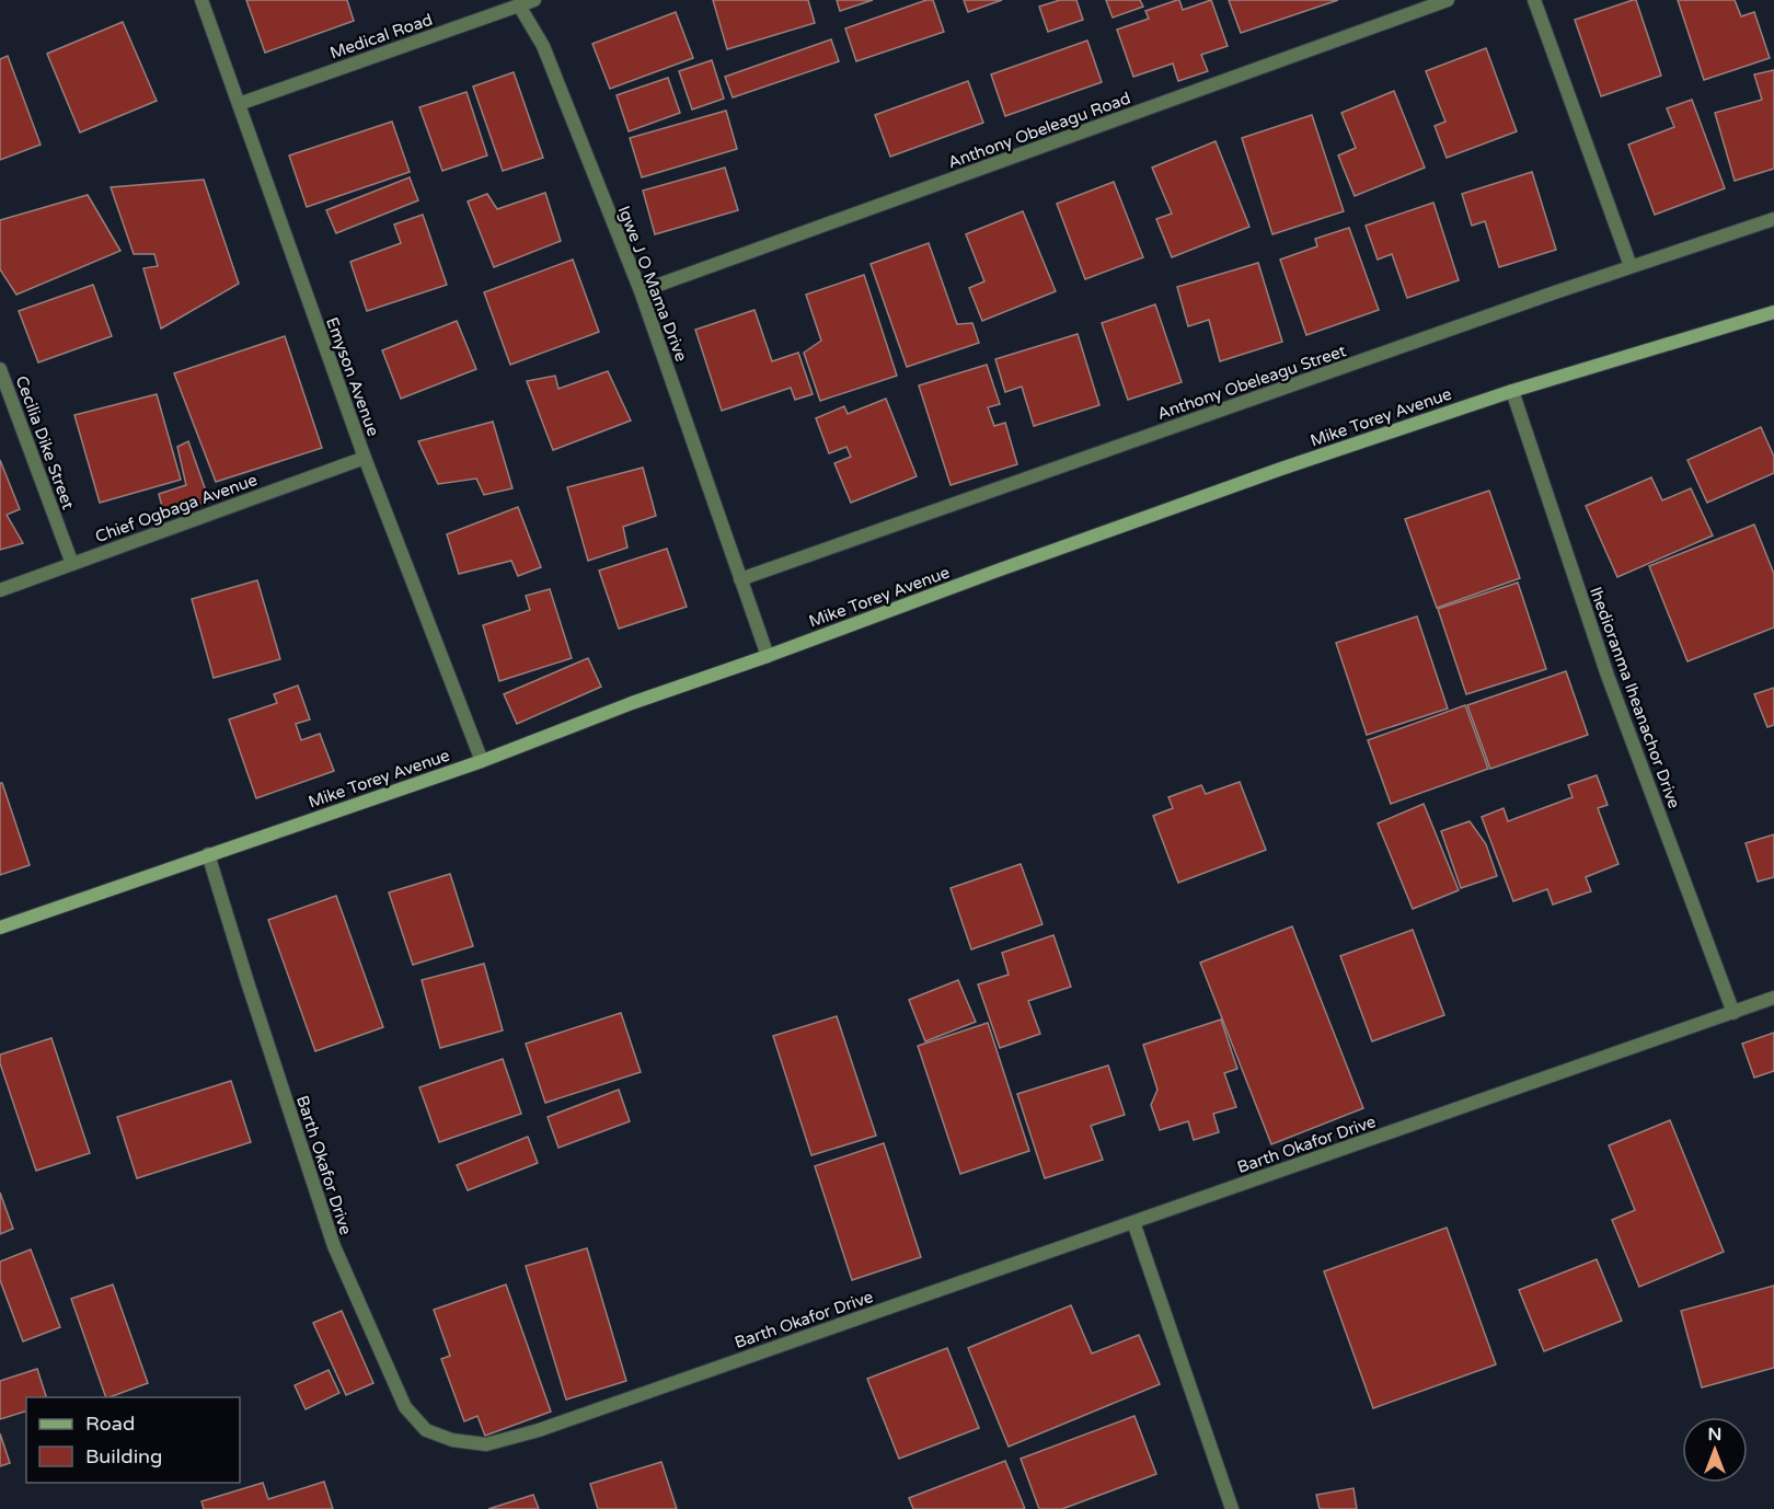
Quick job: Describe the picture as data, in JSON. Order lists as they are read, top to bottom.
{
  "streets": {
    "main road": ["Mike Torey Avenue"],
    "street": [
      "Medical Road",
      "Anthony Obeleagu Road",
      "Igwe J O Mama Drive",
      "Emyson Avenue",
      "Anthony Obeleagu Street",
      "Cecilia Dike Street",
      "Chief Ogbaga Avenue",
      "Ihedioranma Iheanachor Drive",
      "Barth Okafor Drive"
    ]
  },
  "crossings": [
    ["Medical Road", "Igwe J O Mama Drive"],
    ["Medical Road", "Emyson Avenue"],
    ["Anthony Obeleagu Road", "Igwe J O Mama Drive"],
    ["Igwe J O Mama Drive", "Anthony Obeleagu Street"],
    ["Igwe J O Mama Drive", "Mike Torey Avenue"],
    ["Emyson Avenue", "Mike Torey Avenue"],
    ["Emyson Avenue", "Chief Ogbaga Avenue"],
    ["Mike Torey Avenue", "Ihedioranma Iheanachor Drive"],
    ["Mike Torey Avenue", "Barth Okafor Drive"],
    ["Cecilia Dike Street", "Chief Ogbaga Avenue"],
    ["Ihedioranma Iheanachor Drive", "Barth Okafor Drive"]
  ],
  "legend": ["Road", "Building"],
  "north": "top"
}
